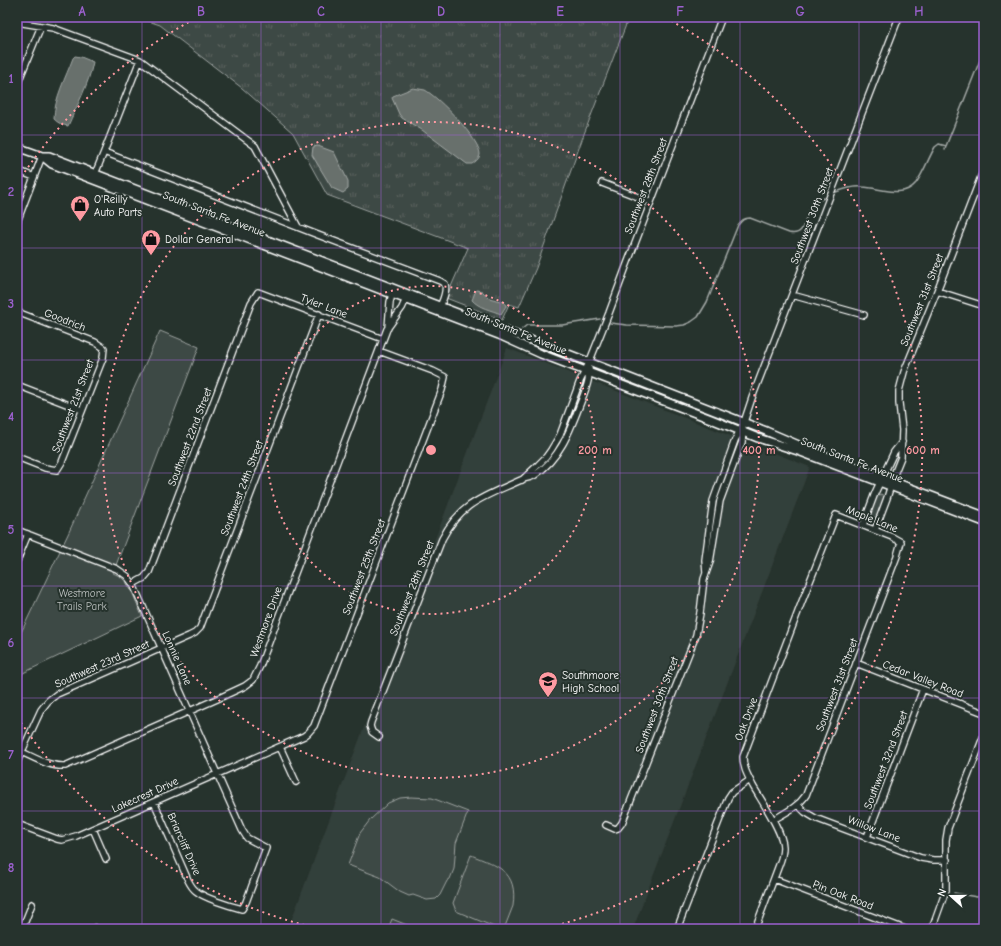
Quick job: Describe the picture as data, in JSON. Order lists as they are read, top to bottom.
{
  "streets": {
    "main road": ["South Santa Fe Avenue"],
    "street": [
      "Southwest 28th Street",
      "Southwest 30th Street",
      "Southwest 31st Street",
      "Tyler Lane",
      "Goodrich",
      "Southwest 21st Street",
      "Southwest 22nd Street",
      "Southwest 24th Street",
      "Maple Lane",
      "Southwest 25th Street",
      "Westmore Drive",
      "Lonnie Lane",
      "Southwest 23rd Street",
      "Cedar Valley Road",
      "Oak Drive",
      "Southwest 32nd Street",
      "Lakecrest Drive",
      "Willow Lane",
      "Briarcliff Drive",
      "Pin Oak Road"
    ]
  },
  "crossings": [
    ["Southwest 28th Street", "South Santa Fe Avenue"],
    ["South Santa Fe Avenue", "Southwest 30th Street"],
    ["South Santa Fe Avenue", "Southwest 31st Street"],
    ["South Santa Fe Avenue", "Westmore Drive"],
    ["Southwest 31st Street", "Maple Lane"],
    ["Southwest 31st Street", "Cedar Valley Road"],
    ["Southwest 31st Street", "Oak Drive"],
    ["Southwest 31st Street", "Willow Lane"],
    ["Tyler Lane", "Southwest 22nd Street"],
    ["Tyler Lane", "Southwest 24th Street"],
    ["Tyler Lane", "Westmore Drive"],
    ["Goodrich", "Southwest 21st Street"],
    ["Southwest 22nd Street", "Lonnie Lane"],
    ["Southwest 24th Street", "Lonnie Lane"],
    ["Southwest 24th Street", "Southwest 23rd Street"],
    ["Maple Lane", "Oak Drive"],
    ["Southwest 25th Street", "Westmore Drive"],
    ["Southwest 25th Street", "Lakecrest Drive"],
    ["Westmore Drive", "Lonnie Lane"],
    ["Westmore Drive", "Southwest 23rd Street"],
    ["Lonnie Lane", "Southwest 23rd Street"],
    ["Lonnie Lane", "Lakecrest Drive"],
    ["Lonnie Lane", "Briarcliff Drive"],
    ["Cedar Valley Road", "Southwest 32nd Street"],
    ["Oak Drive", "Pin Oak Road"],
    ["Southwest 32nd Street", "Willow Lane"],
    ["Lakecrest Drive", "Briarcliff Drive"]
  ],
  "parks": ["Westmore Trails Park"],
  "places": {
    "shop": ["O'Reilly Auto Parts", "Dollar General"],
    "school or university": ["Southmoore High School"]
  },
  "north": "left",
  "grid": {
    "columns": [
      "A",
      "B",
      "C",
      "D",
      "E",
      "F",
      "G",
      "H"
    ],
    "rows": [
      "1",
      "2",
      "3",
      "4",
      "5",
      "6",
      "7",
      "8"
    ]
  },
  "rings": ["200 m", "400 m", "600 m"]
}
